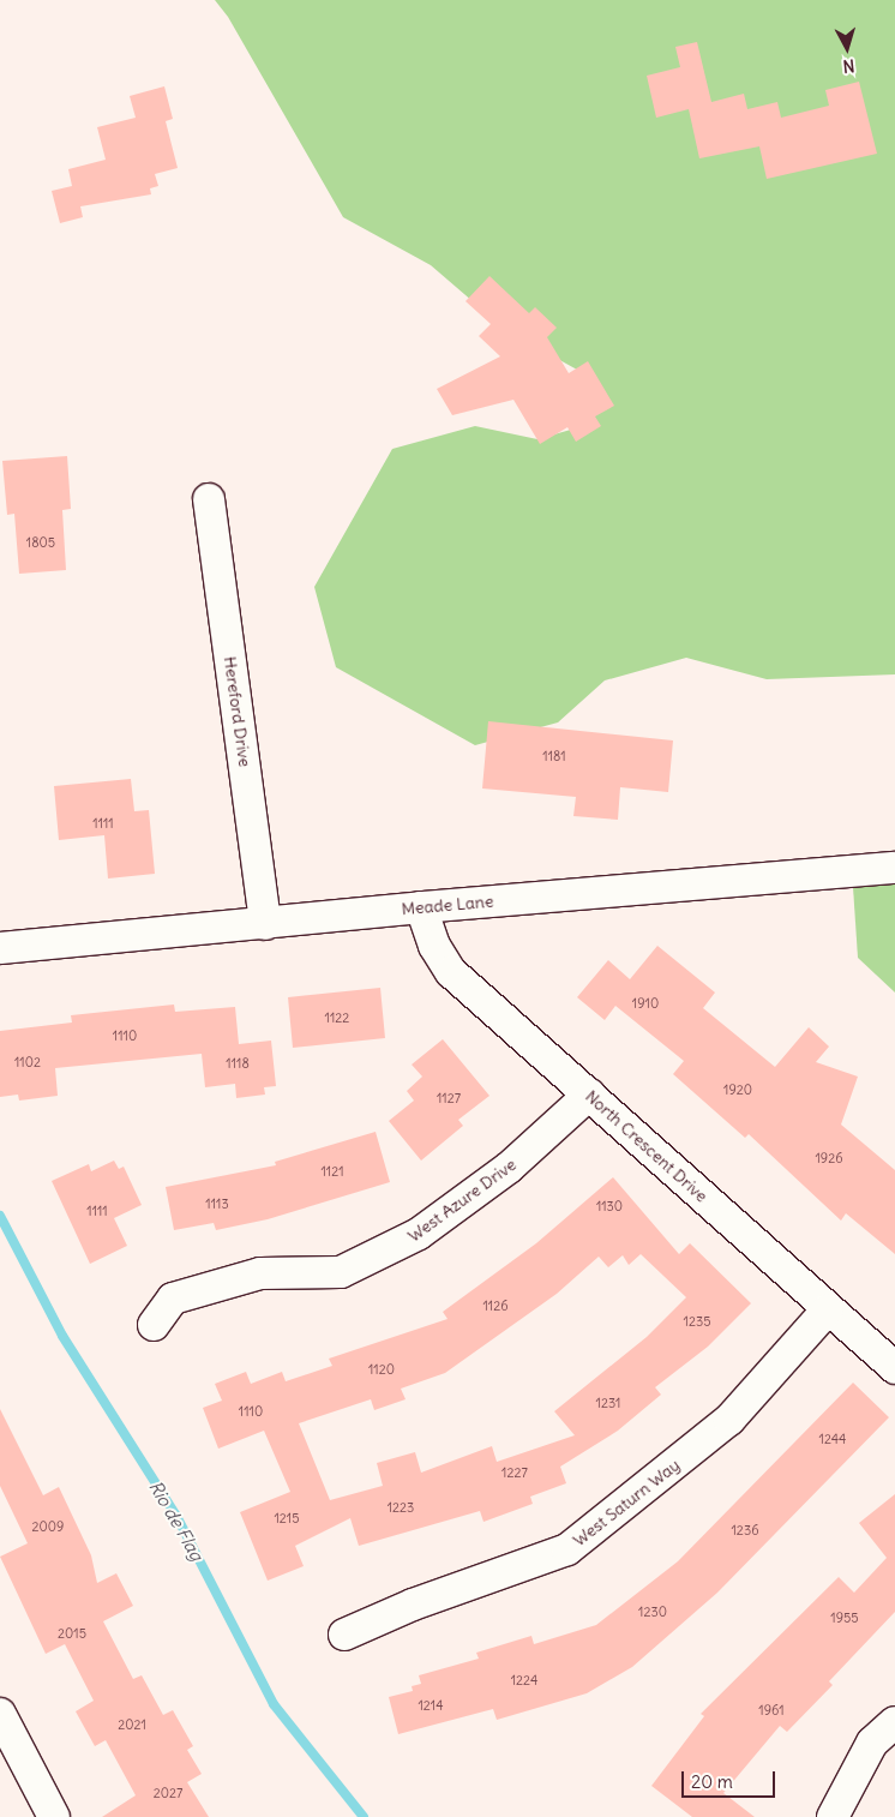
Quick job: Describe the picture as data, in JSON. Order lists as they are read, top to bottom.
{
  "streets": {
    "street": [
      "Hereford Drive",
      "Meade Lane",
      "North Crescent Drive",
      "West Azure Drive",
      "West Saturn Way"
    ]
  },
  "crossings": [
    ["Hereford Drive", "Meade Lane"],
    ["Meade Lane", "North Crescent Drive"],
    ["North Crescent Drive", "West Azure Drive"],
    ["North Crescent Drive", "West Saturn Way"]
  ],
  "water": ["Rio de Flag"],
  "house_numbers": [
    "1805",
    "1181",
    "1111",
    "1910",
    "1122",
    "1110",
    "1102",
    "1118",
    "1920",
    "1127",
    "1926",
    "1121",
    "1113",
    "1130",
    "1111",
    "1126",
    "1235",
    "1120",
    "1231",
    "1110",
    "1244",
    "1227",
    "1223",
    "1215",
    "2009",
    "1236",
    "1230",
    "1955",
    "2015",
    "1224",
    "1214",
    "1961",
    "2021",
    "2027"
  ],
  "scale_bar": "20 m",
  "north": "bottom"
}
